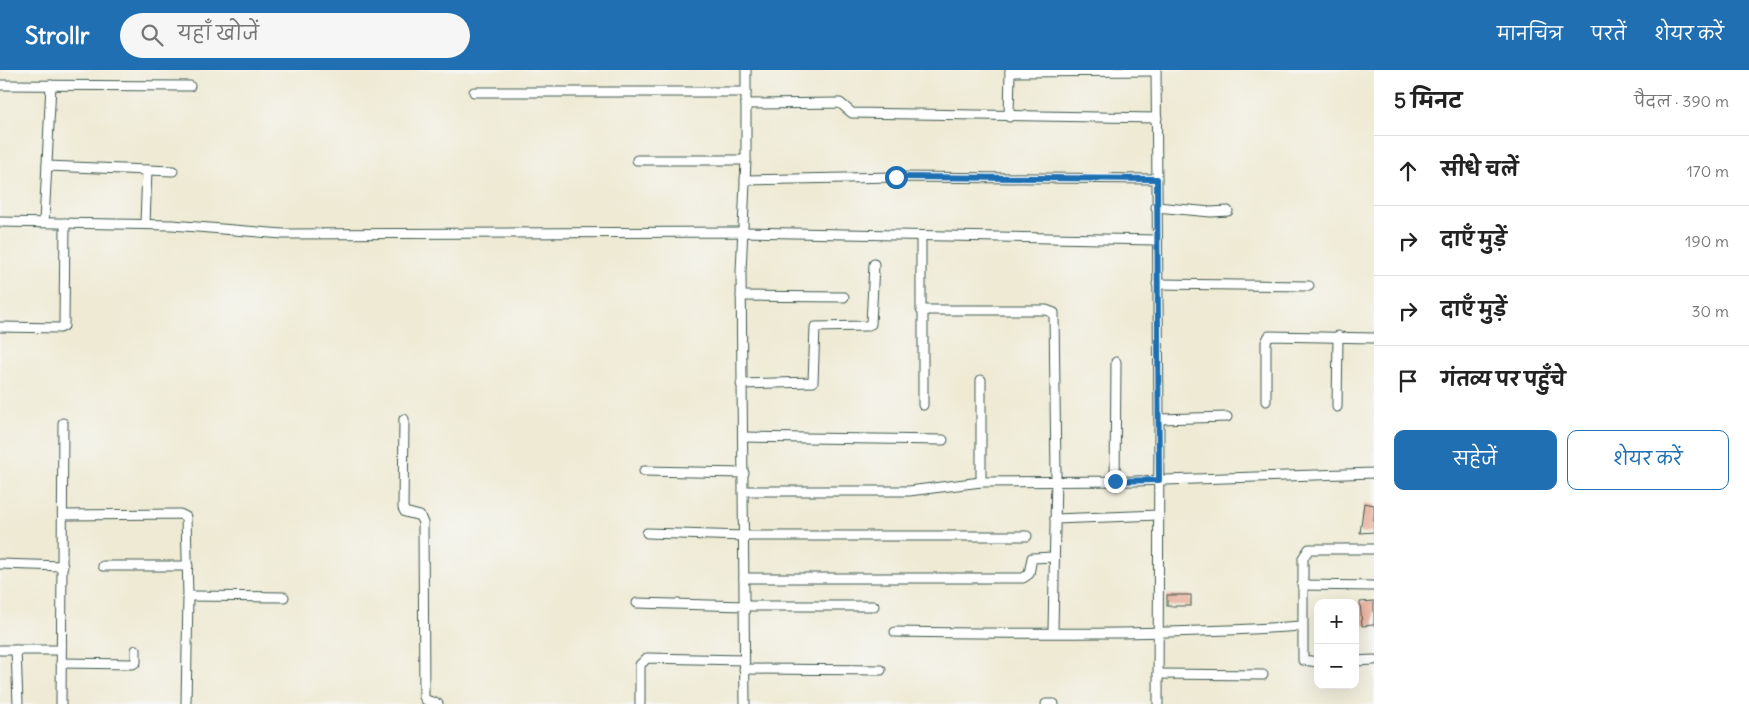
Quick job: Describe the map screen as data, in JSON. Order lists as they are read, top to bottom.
{
  "page": {
    "header": "Strollr",
    "search": "यहाँ खोजें",
    "nav": ["मानचित्र", "परतें", "शेयर करें"],
    "heading": ["5 मिनट", "पैदल · 390 m"],
    "list": [
      ["सीधे चलें", "170 m"],
      ["दाएँ मुड़ें", "190 m"],
      ["दाएँ मुड़ें", "30 m"],
      "गंतव्य पर पहुँचे"
    ],
    "buttons": ["सहेजें", "शेयर करें"],
    "map_buttons": ["+", "−"]
  }
}
